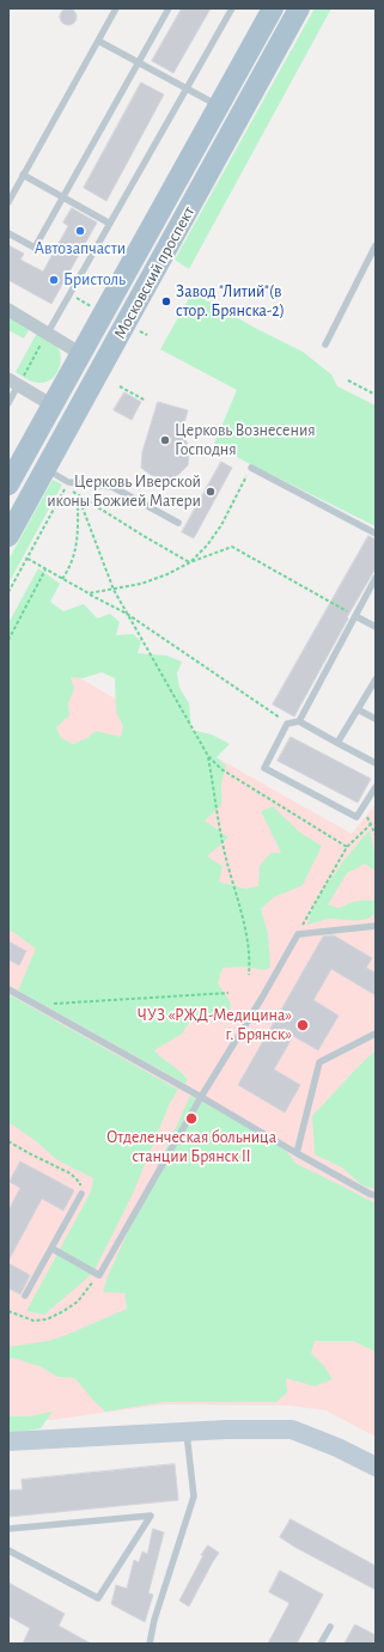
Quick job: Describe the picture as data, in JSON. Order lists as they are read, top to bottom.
{
  "streets": {
    "main road": ["Московский проспект"]
  },
  "places": [
    "Автозапчасти",
    "Бристоль",
    "Завод \"Литий\"(в стор. Брянска-2)",
    "Церковь Вознесения Господня",
    "Церковь Иверской иконы Божией Матери",
    "ЧУЗ «РЖД-Медицина» г. Брянск»",
    "Отделенческая больница станции Брянск II"
  ]
}
